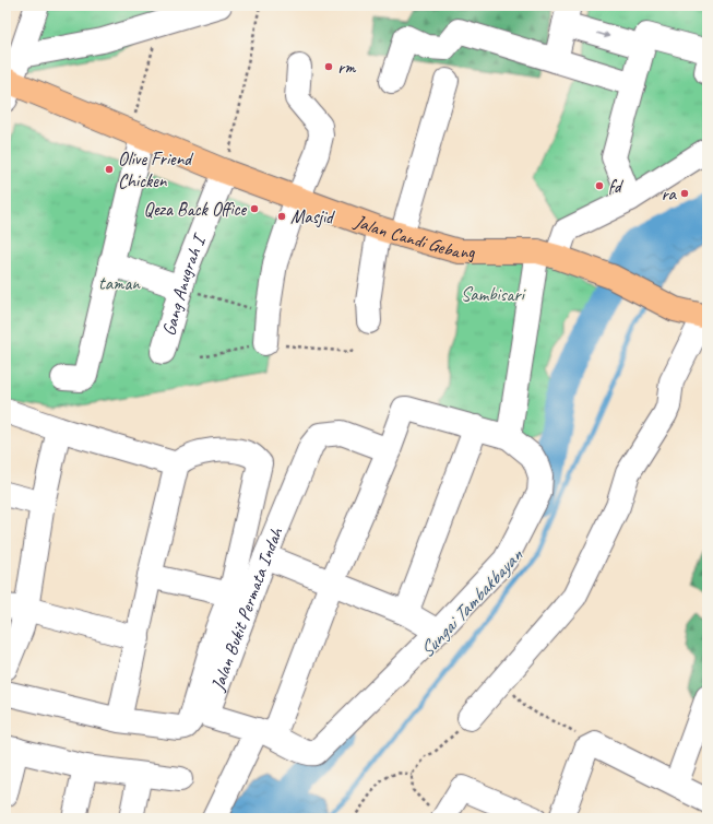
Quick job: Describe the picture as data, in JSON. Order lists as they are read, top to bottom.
{
  "streets": {
    "main road": ["Jalan Candi Gebang"],
    "street": ["Gang Anugrah I", "Jalan Bukit Permata Indah"]
  },
  "crossings": [
    ["Jalan Candi Gebang", "Gang Anugrah I"]
  ],
  "water": ["Sungai Tambakbayan"],
  "parks": ["taman", "Sambisari"],
  "places": [
    "rm",
    "Olive Friend Chicken",
    "fd",
    "ra",
    "Qeza Back Office",
    "Masjid"
  ]
}
